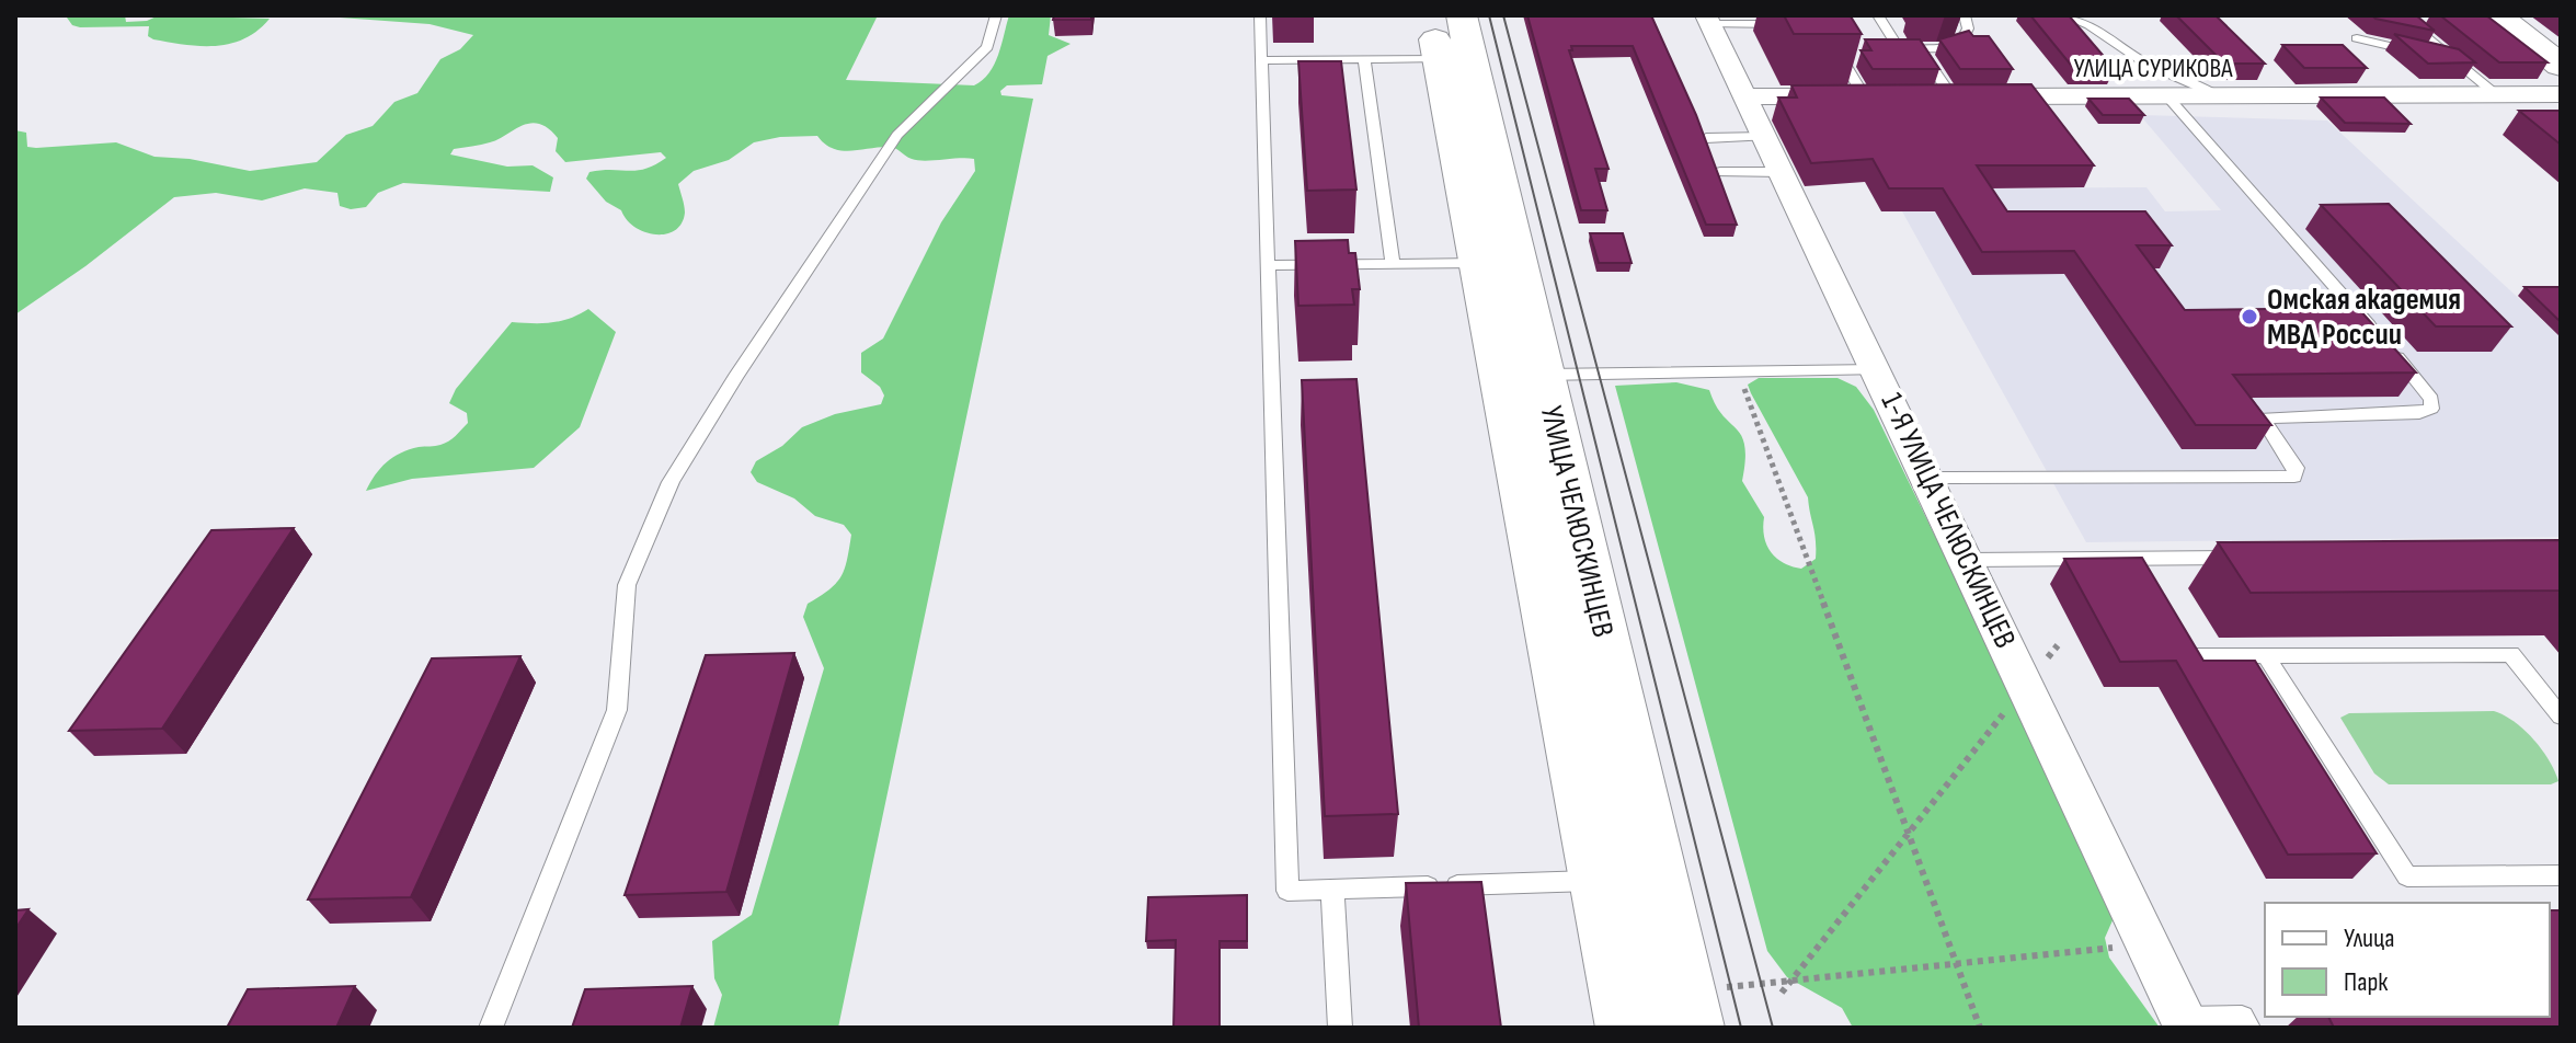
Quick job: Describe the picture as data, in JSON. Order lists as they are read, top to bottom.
{
  "streets": {
    "main road": ["УЛИЦА ЧЕЛЮСКИНЦЕВ"],
    "street": ["УЛИЦА СУРИКОВА", "1-Я УЛИЦА ЧЕЛЮСКИНЦЕВ"]
  },
  "places": ["Омская академия МВД России"],
  "legend": ["Улица", "Парк"]
}
